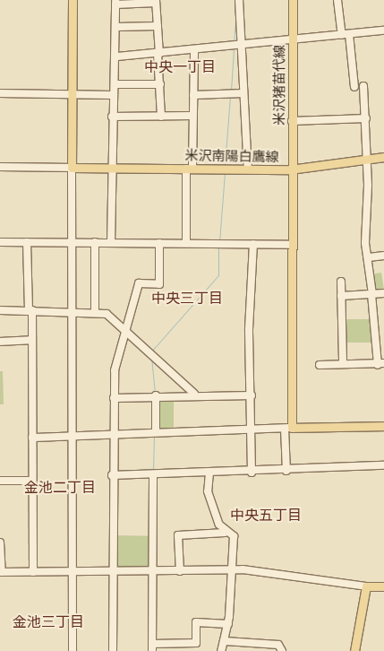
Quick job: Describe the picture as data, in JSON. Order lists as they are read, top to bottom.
{
  "streets": {
    "main road": ["米沢猪苗代線", "米沢南陽白鷹線"]
  },
  "crossings": [
    ["米沢猪苗代線", "米沢南陽白鷹線"]
  ],
  "districts": [
    "中央一丁目",
    "中央三丁目",
    "金池二丁目",
    "中央五丁目",
    "金池三丁目"
  ]
}
